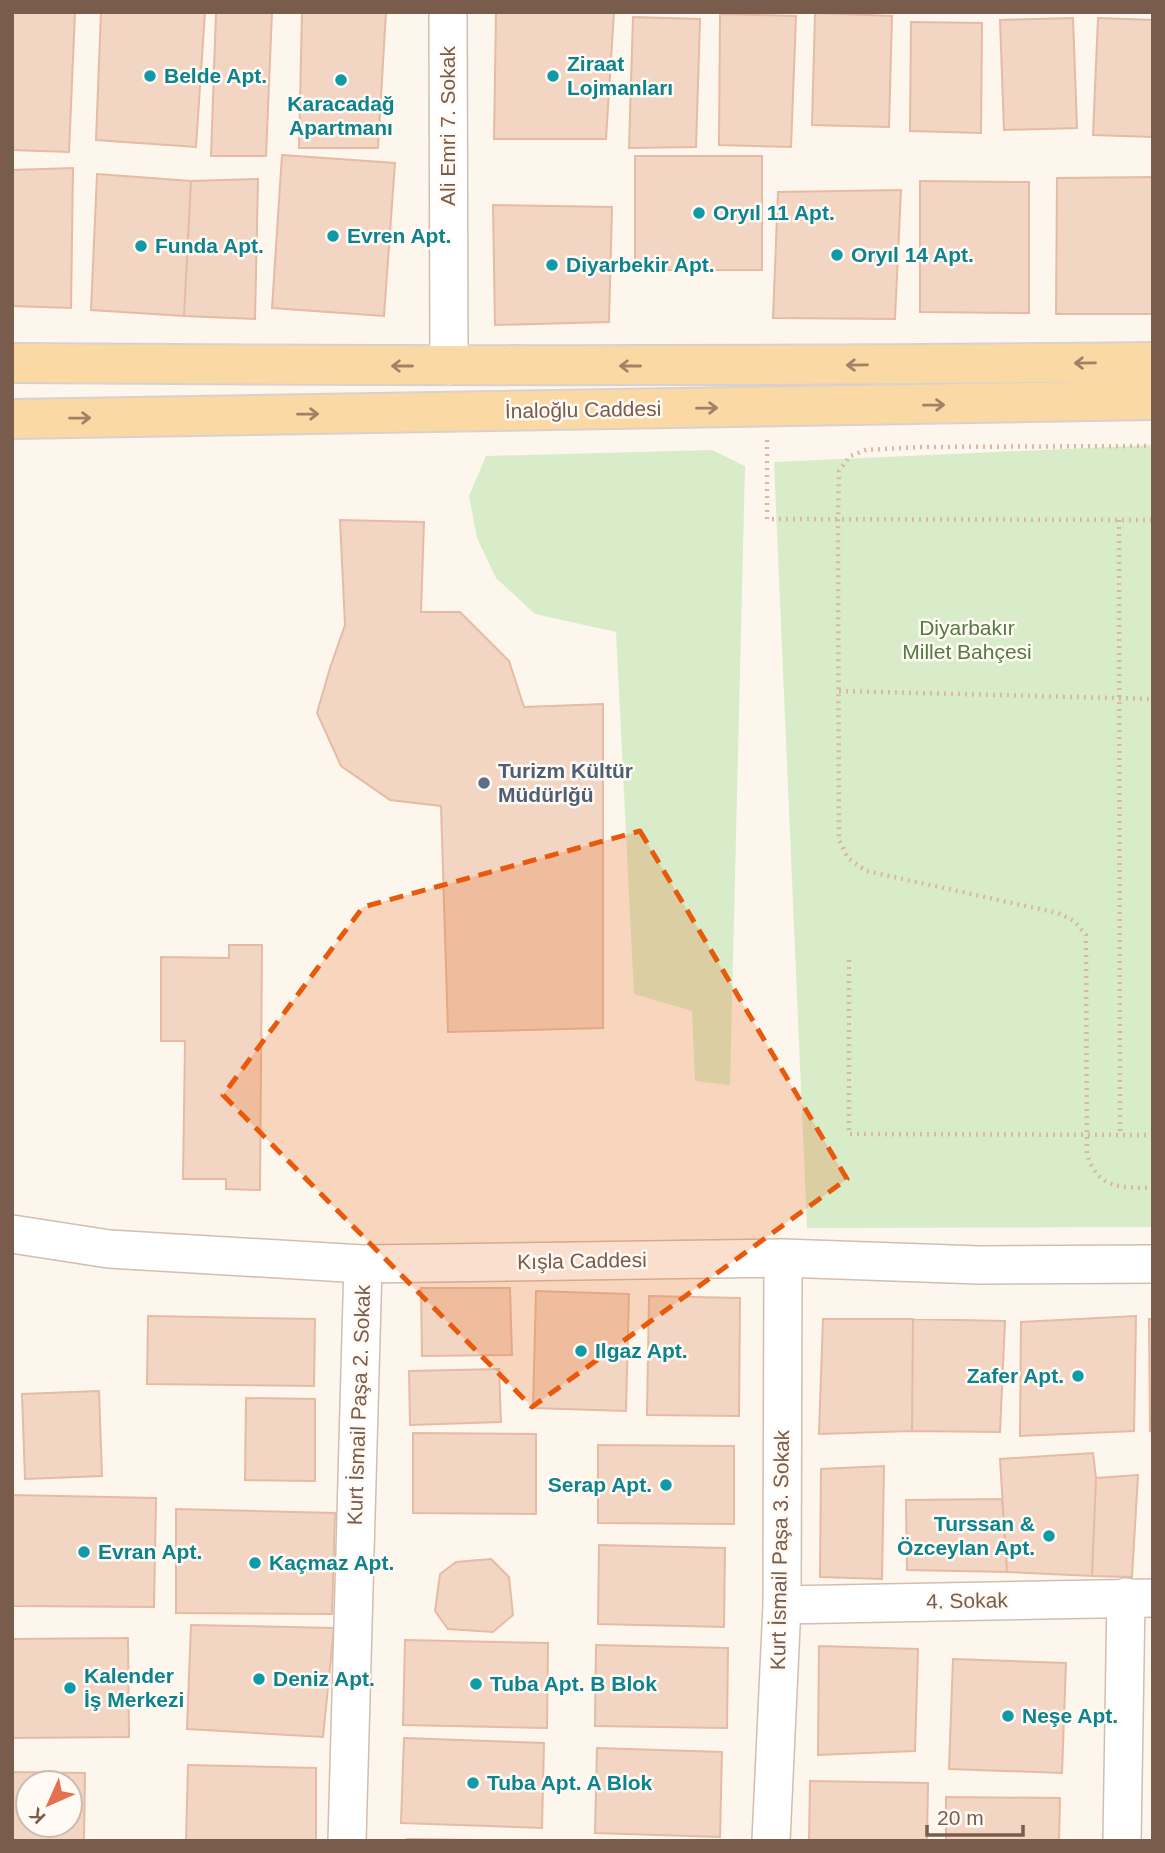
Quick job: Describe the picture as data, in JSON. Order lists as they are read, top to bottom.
{
  "streets": {
    "main road": ["İnaloğlu Caddesi"],
    "street": [
      "Ali Emri 7. Sokak",
      "Kışla Caddesi",
      "Kurt İsmail Paşa 2. Sokak",
      "Kurt İsmail Paşa 3. Sokak",
      "4. Sokak"
    ]
  },
  "crossings": [
    ["Ali Emri 7. Sokak", "İnaloğlu Caddesi"],
    ["Kışla Caddesi", "Kurt İsmail Paşa 2. Sokak"],
    ["Kışla Caddesi", "Kurt İsmail Paşa 3. Sokak"],
    ["Kurt İsmail Paşa 3. Sokak", "4. Sokak"]
  ],
  "parks": ["Diyarbakır Millet Bahçesi"],
  "places": [
    "Belde Apt.",
    "Ziraat Lojmanları",
    "Karacadağ Apartmanı",
    "Oryıl 11 Apt.",
    "Evren Apt.",
    "Funda Apt.",
    "Oryıl 14 Apt.",
    "Diyarbekir Apt.",
    "Turizm Kültür Müdürlğü",
    "Ilgaz Apt.",
    "Zafer Apt.",
    "Serap Apt.",
    "Turssan & Özceylan Apt.",
    "Evran Apt.",
    "Kaçmaz Apt.",
    "Deniz Apt.",
    "Tuba Apt. B Blok",
    "Kalender İş Merkezi",
    "Neşe Apt.",
    "Tuba Apt. A Blok"
  ],
  "scale_bar": "20 m",
  "north": "bottom left"
}
